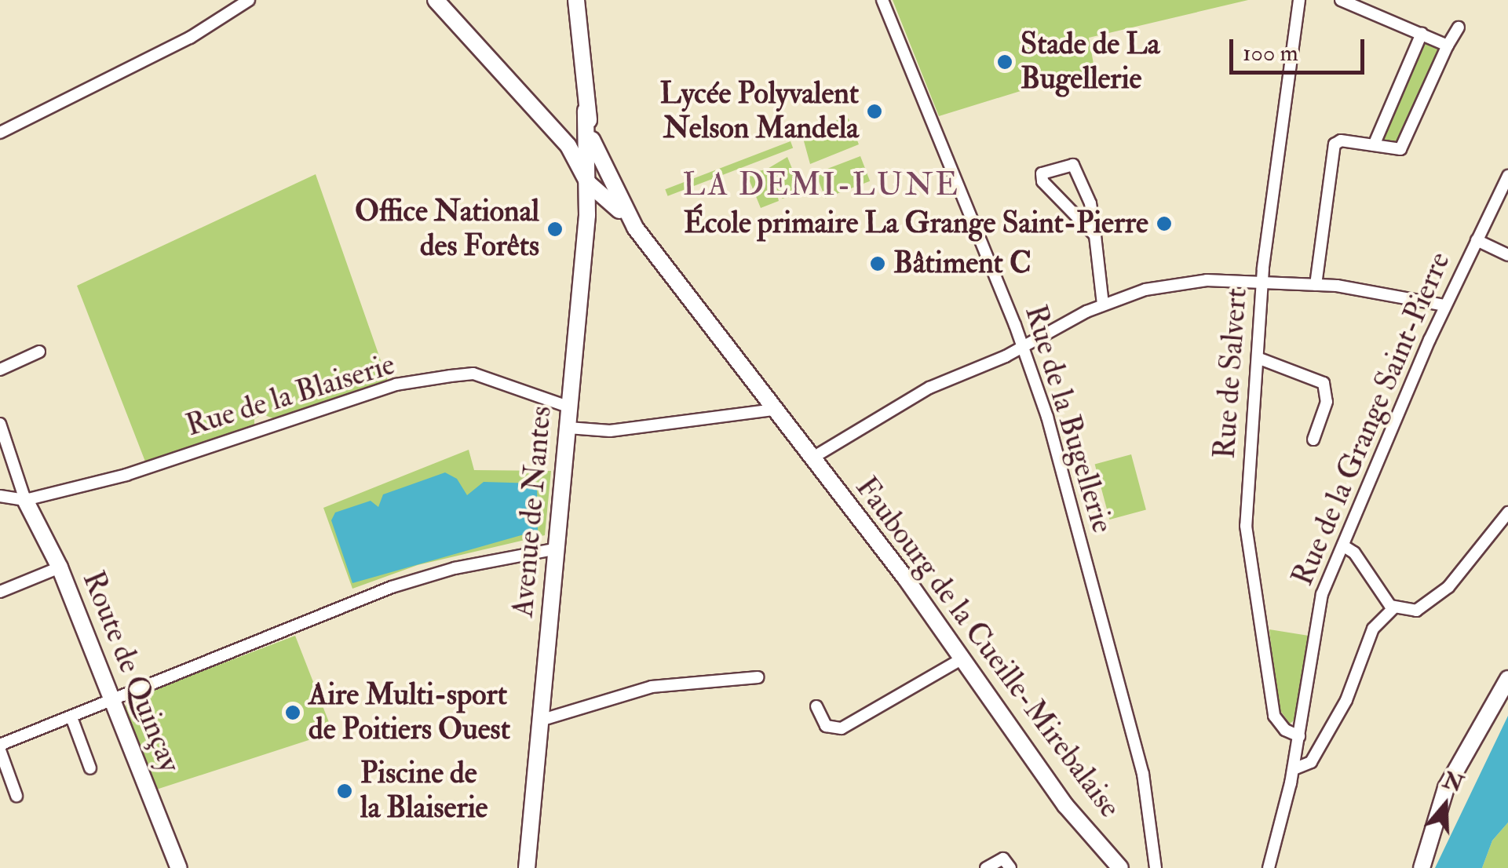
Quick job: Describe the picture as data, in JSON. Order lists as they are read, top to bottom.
{
  "streets": {
    "street": [
      "Rue de Salvert",
      "Rue de la Blaiserie",
      "Rue de la Bugellerie",
      "Rue de la Grange Saint-Pierre",
      "Avenue de Nantes",
      "Faubourg de la Cueille-Mirebalaise",
      "Route de Quinçay"
    ]
  },
  "crossings": [
    ["Rue de Salvert", "Rue de la Grange Saint-Pierre"],
    ["Rue de la Blaiserie", "Avenue de Nantes"],
    ["Rue de la Blaiserie", "Route de Quinçay"]
  ],
  "districts": ["LA DEMI-LUNE"],
  "places": [
    "Stade de La Bugellerie",
    "Lycée Polyvalent Nelson Mandela",
    "École primaire La Grange Saint-Pierre",
    "Office National des Forêts",
    "Bâtiment C",
    "Aire Multi-sport de Poitiers Ouest",
    "Piscine de la Blaiserie"
  ],
  "scale_bar": "100 m",
  "north": "top"
}
